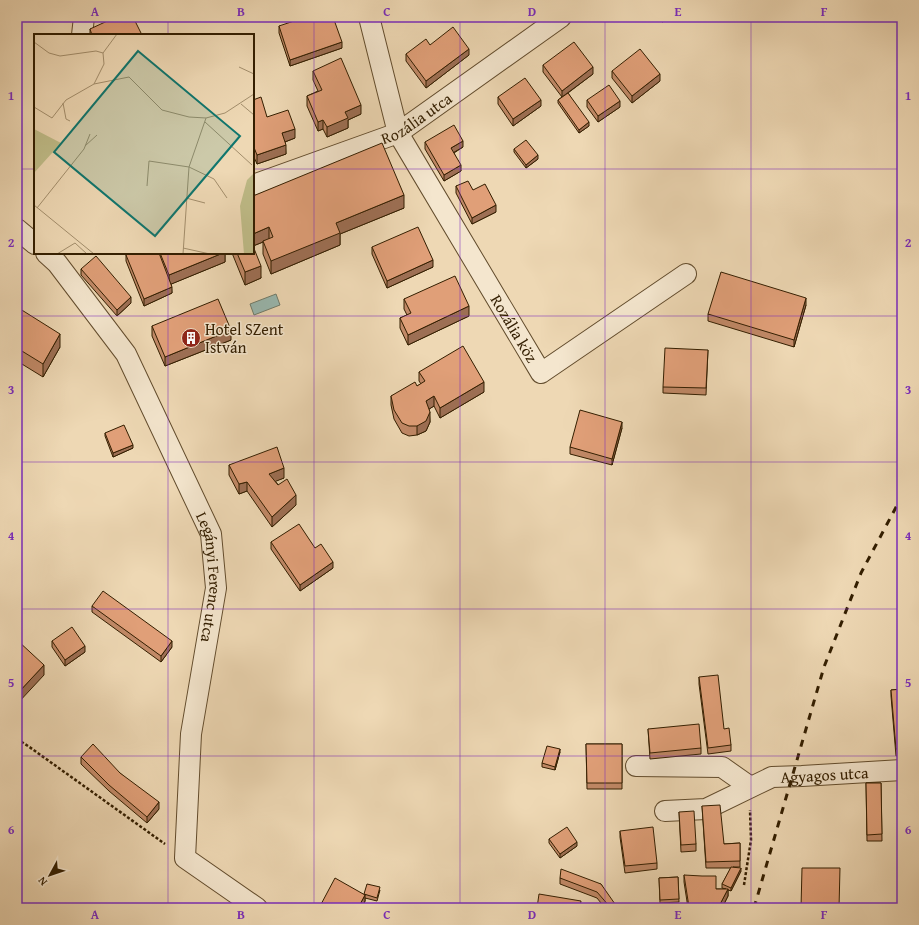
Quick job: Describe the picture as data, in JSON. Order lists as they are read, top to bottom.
{
  "streets": {
    "street": [
      "Rozália utca",
      "Rozália köz",
      "Legányi Ferenc utca",
      "Agyagos utca"
    ]
  },
  "crossings": [
    ["Rozália utca", "Rozália köz"]
  ],
  "places": {
    "building": ["Hotel SZent István"]
  },
  "north": "bottom left",
  "grid": {
    "columns": [
      "A",
      "B",
      "C",
      "D",
      "E",
      "F"
    ],
    "rows": [
      "1",
      "2",
      "3",
      "4",
      "5",
      "6"
    ]
  }
}
